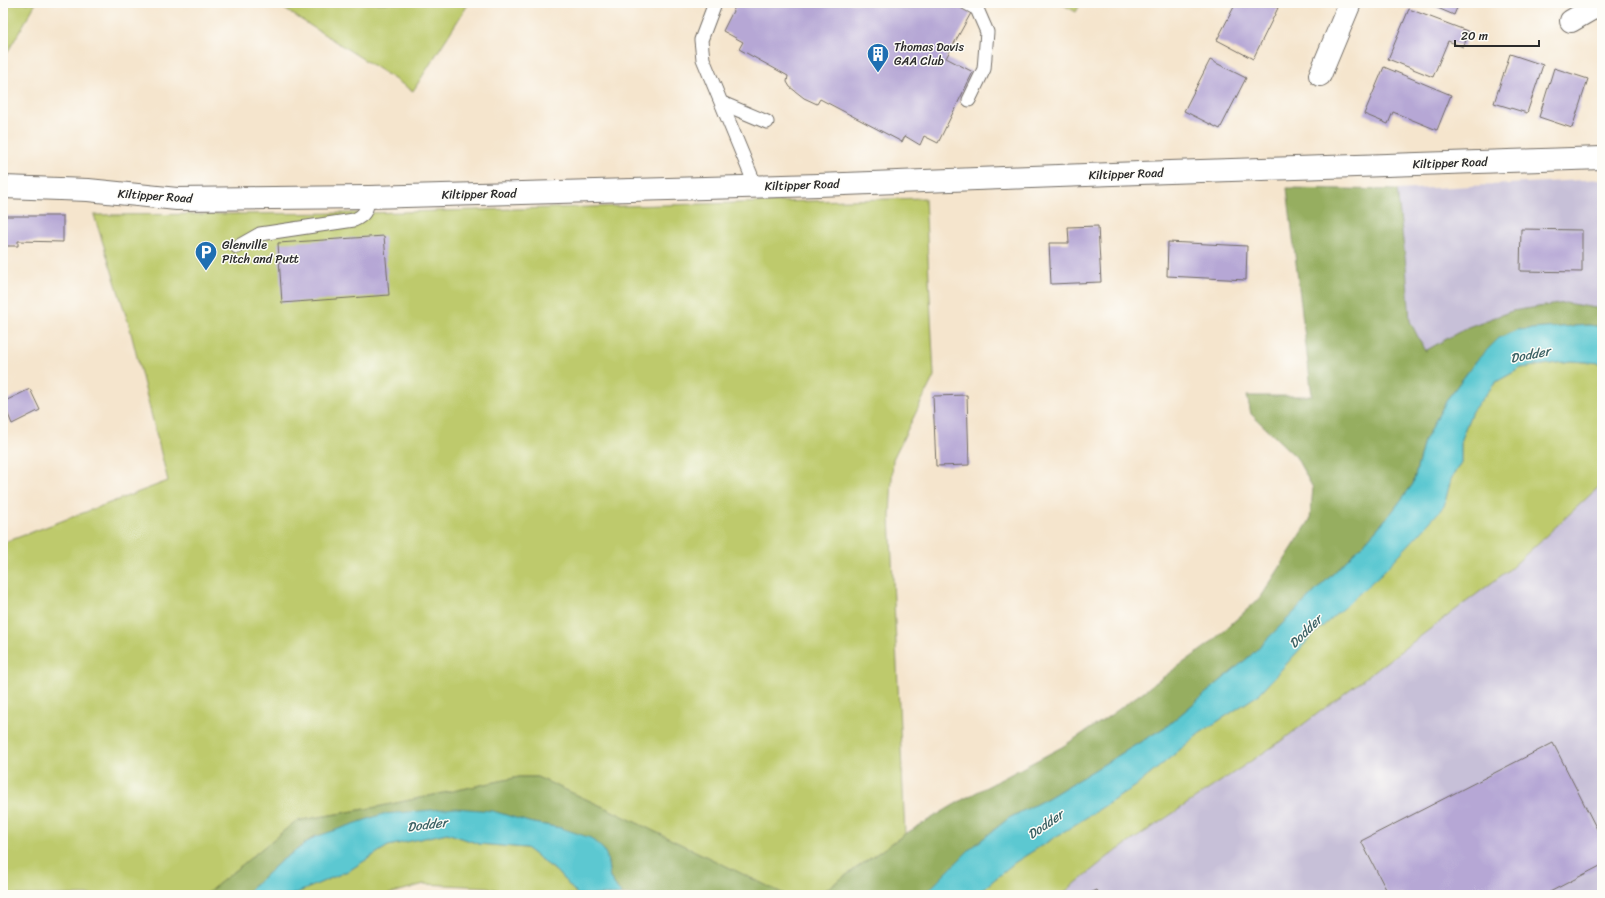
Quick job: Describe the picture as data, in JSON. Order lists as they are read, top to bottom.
{
  "streets": {
    "street": ["Kiltipper Road"]
  },
  "water": ["Dodder"],
  "places": {
    "building": ["Thomas Davis GAA Club"],
    "parking": ["Glenville Pitch and Putt"]
  },
  "scale_bar": "20 m"
}
